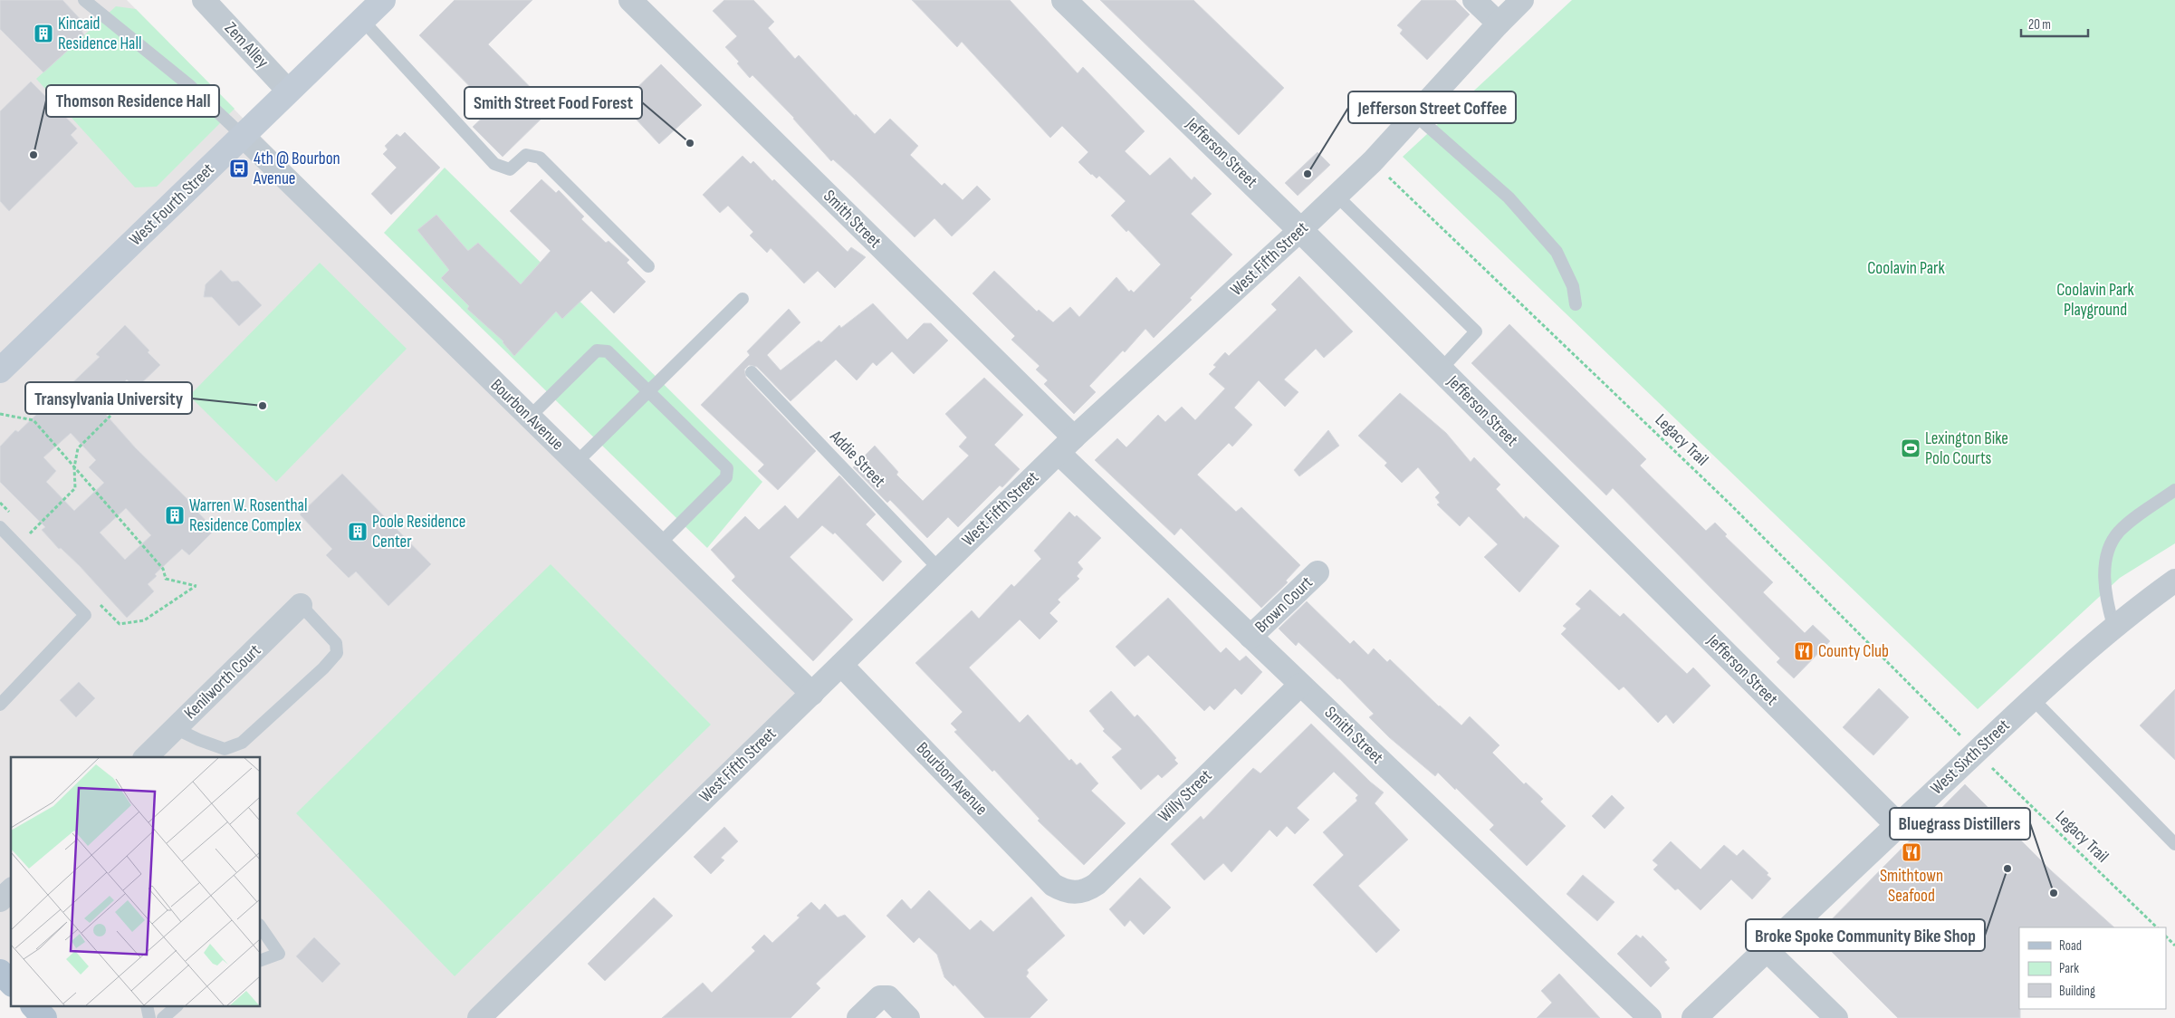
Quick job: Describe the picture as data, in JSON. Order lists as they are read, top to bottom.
{
  "streets": {
    "main road": ["West Fourth Street"],
    "street": [
      "Zem Alley",
      "Jefferson Street",
      "Smith Street",
      "West Fifth Street",
      "Bourbon Avenue",
      "Brown Court",
      "Kenilworth Court",
      "West Sixth Street",
      "Willy Street"
    ],
    "lane": ["Addie Street"],
    "path": ["Legacy Trail"]
  },
  "crossings": [
    ["Zem Alley", "West Fourth Street"],
    ["Jefferson Street", "West Fifth Street"],
    ["Jefferson Street", "West Sixth Street"],
    ["West Fourth Street", "Bourbon Avenue"],
    ["Smith Street", "West Fifth Street"],
    ["Smith Street", "Brown Court"],
    ["Smith Street", "Willy Street"],
    ["West Fifth Street", "Bourbon Avenue"],
    ["West Fifth Street", "Addie Street"],
    ["Bourbon Avenue", "Willy Street"]
  ],
  "parks": ["Coolavin Park", "Coolavin Park Playground"],
  "places": {
    "building": ["Kincaid Residence Hall", "Warren W. Rosenthal Residence Complex", "Poole Residence Center"],
    "other": [
      "Smith Street Food Forest",
      "Thomson Residence Hall",
      "Jefferson Street Coffee",
      "Transylvania University",
      "Broke Spoke Community Bike Shop",
      "Bluegrass Distillers"
    ],
    "bus stop": ["4th @ Bourbon Avenue"],
    "sports": ["Lexington Bike Polo Courts"],
    "restaurant": ["County Club", "Smithtown Seafood"]
  },
  "legend": ["Road", "Park", "Building"],
  "scale_bar": "20 m"
}
